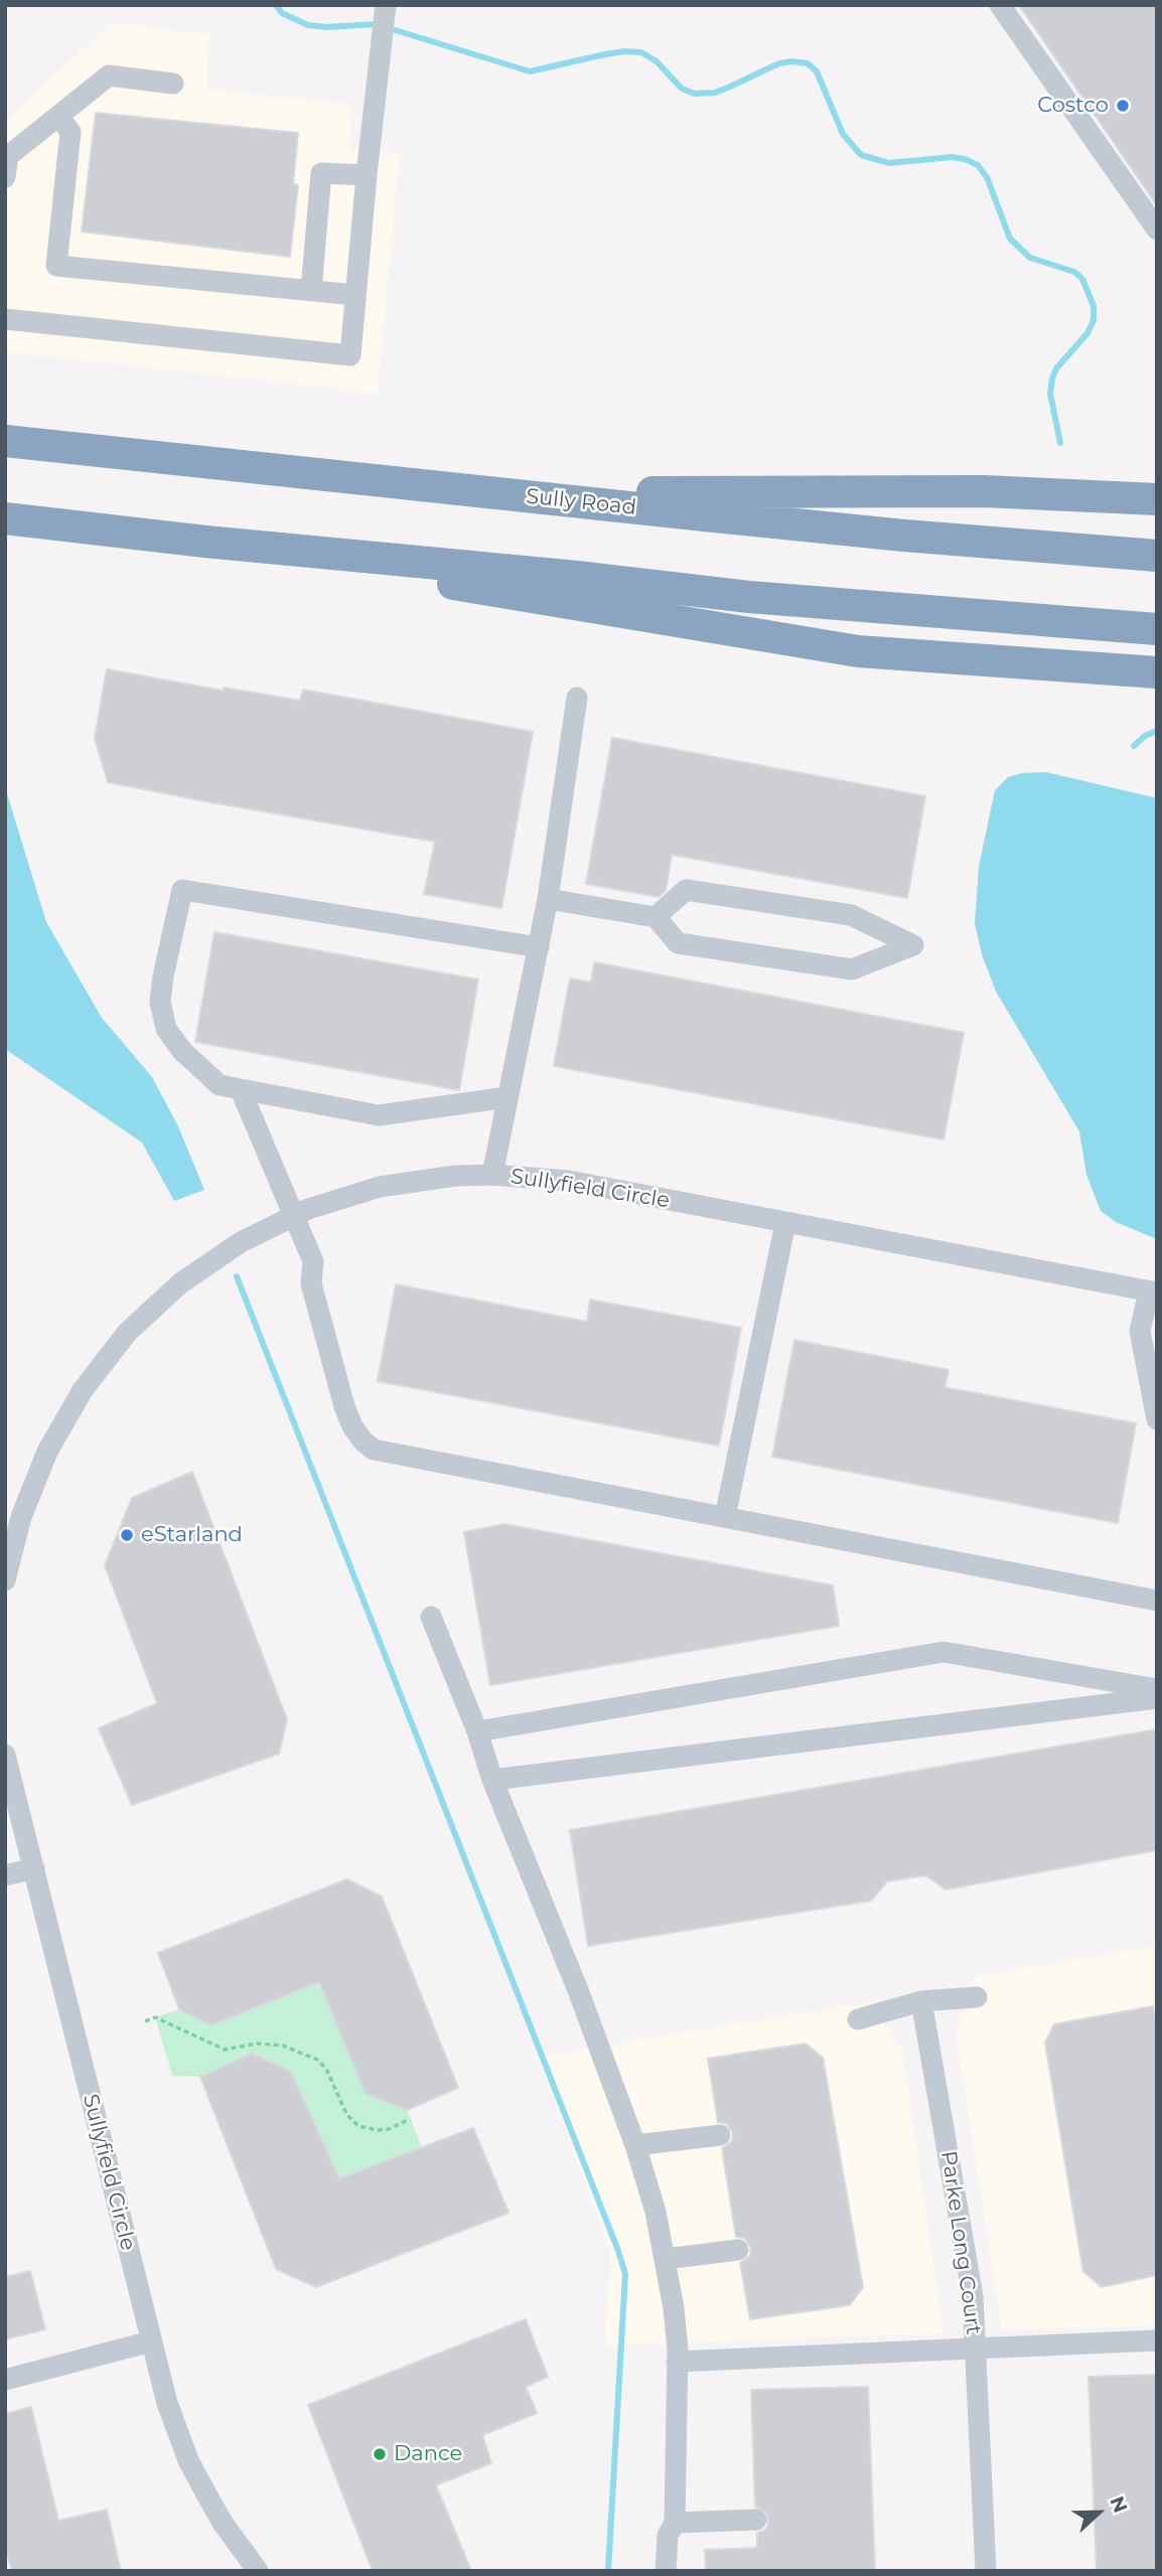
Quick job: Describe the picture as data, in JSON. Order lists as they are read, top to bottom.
{
  "streets": {
    "highway": ["Sully Road"],
    "street": ["Sullyfield Circle", "Parke Long Court"]
  },
  "places": ["Costco", "eStarland", "Dance"],
  "north": "right"
}
